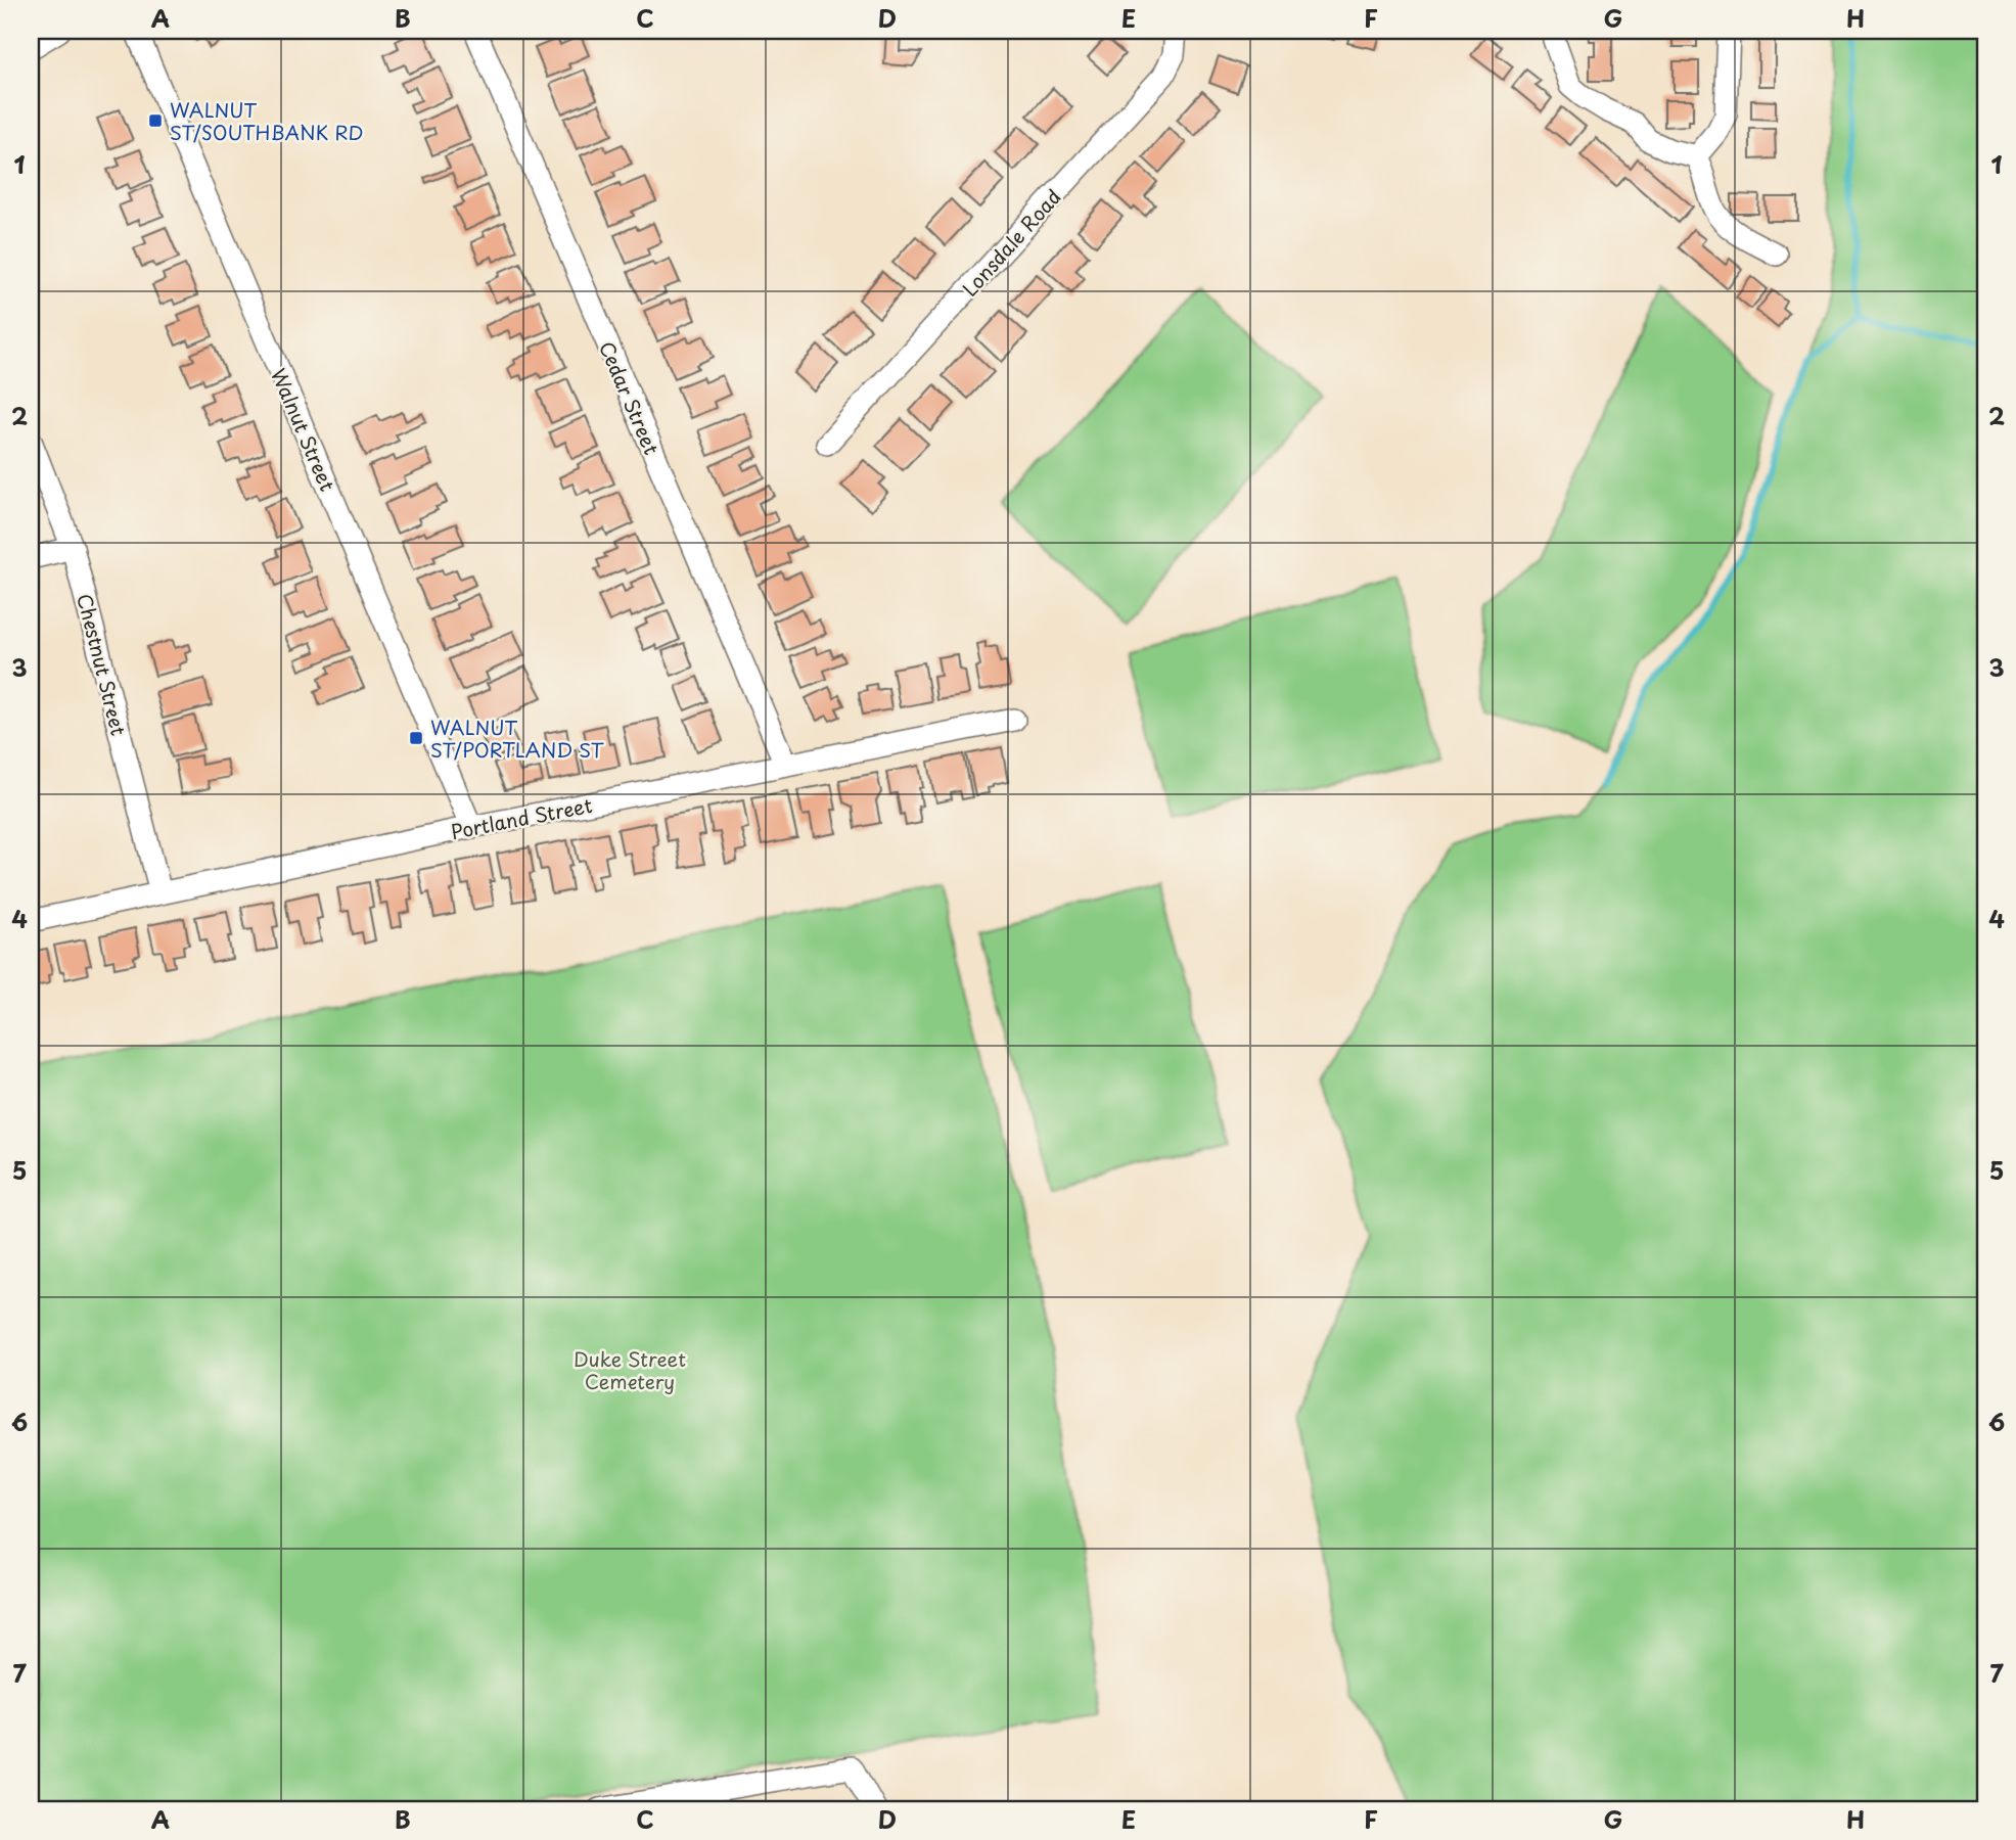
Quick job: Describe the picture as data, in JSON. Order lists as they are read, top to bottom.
{
  "streets": {
    "street": [
      "Lonsdale Road",
      "Cedar Street",
      "Walnut Street",
      "Chestnut Street",
      "Portland Street"
    ]
  },
  "crossings": [
    ["Cedar Street", "Portland Street"],
    ["Walnut Street", "Portland Street"],
    ["Chestnut Street", "Portland Street"]
  ],
  "parks": ["Duke Street Cemetery"],
  "places": {
    "transit": ["WALNUT ST/SOUTHBANK RD", "WALNUT ST/PORTLAND ST"]
  },
  "grid": {
    "columns": [
      "A",
      "B",
      "C",
      "D",
      "E",
      "F",
      "G",
      "H"
    ],
    "rows": [
      "1",
      "2",
      "3",
      "4",
      "5",
      "6",
      "7"
    ]
  }
}
